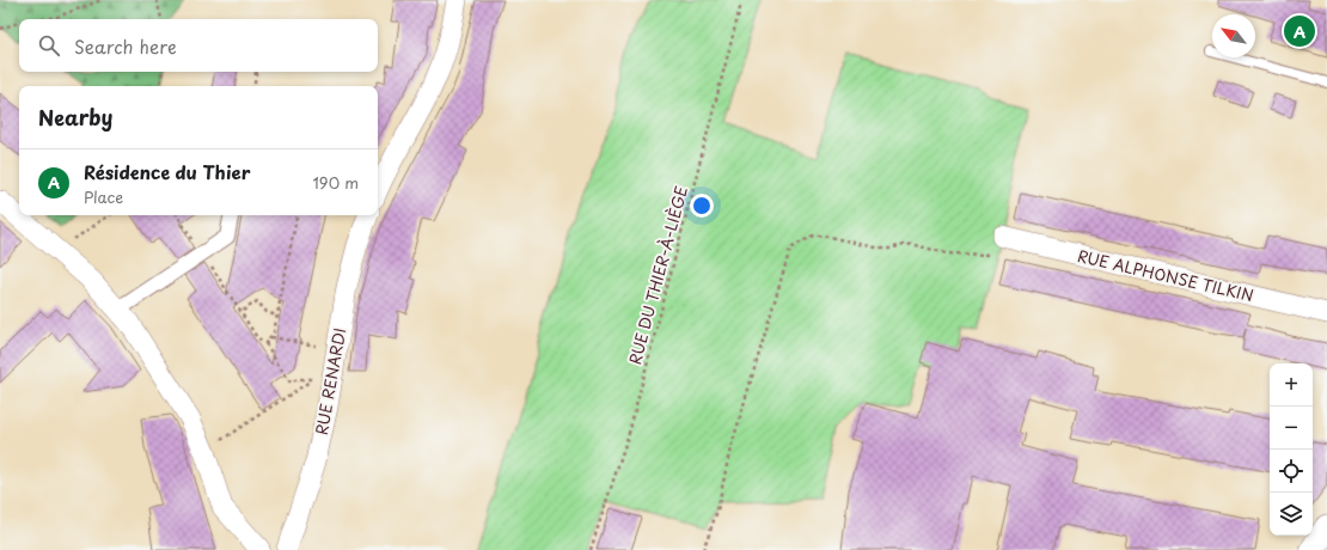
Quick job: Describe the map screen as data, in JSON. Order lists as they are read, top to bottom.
{
  "streets": {
    "street": ["RUE ALPHONSE TILKIN", "RUE RENARDI"],
    "path": ["RUE DU THIER-À-LIÈGE"]
  },
  "north": "top left",
  "page": {
    "pins": "A",
    "search": "Search here",
    "heading": "Nearby",
    "list": [
      {
        "mark": "A",
        "name": "Résidence du Thier",
        "note": "Place",
        "value": "190 m"
      }
    ],
    "map_buttons": ["+", "−"]
  }
}
